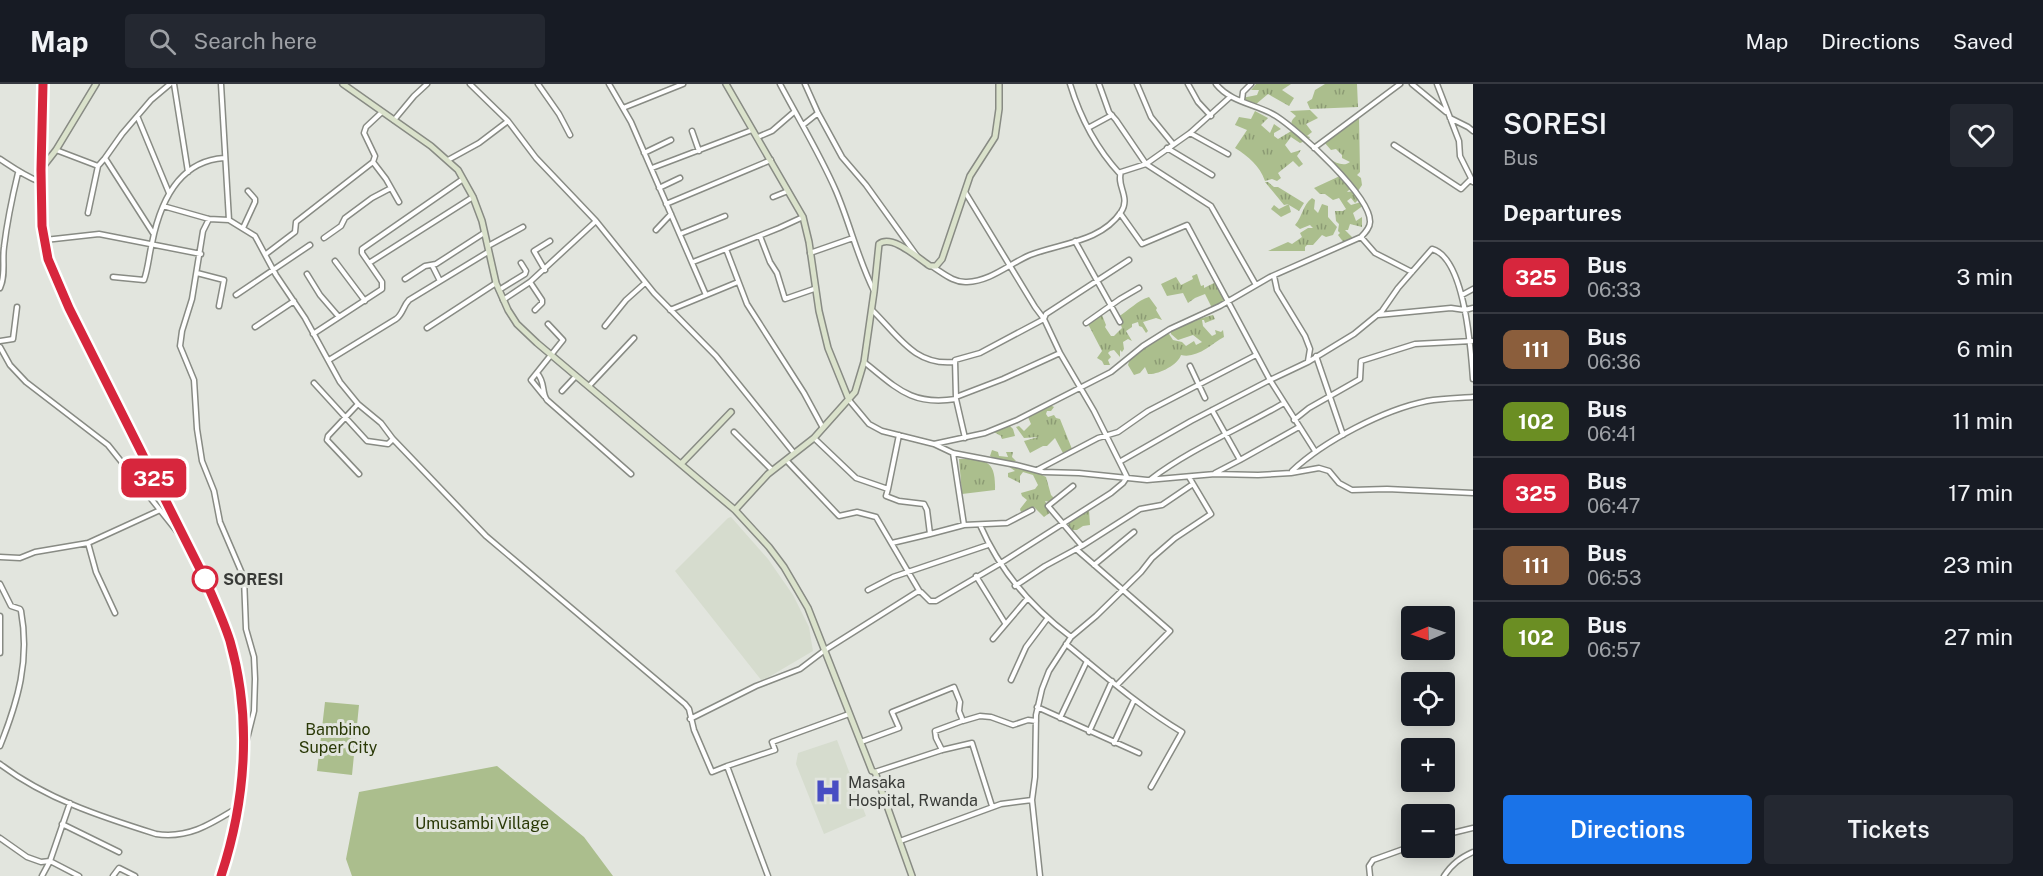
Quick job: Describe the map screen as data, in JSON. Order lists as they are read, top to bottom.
{
  "parks": ["Bambino Super City", "Umusambi Village"],
  "places": {
    "other": ["SORESI"],
    "hospital": ["Masaka Hospital, Rwanda"]
  },
  "lines": ["bus line 325"],
  "north": "left",
  "page": {
    "header": "Map",
    "search": "Search here",
    "nav": ["Map", "Directions", "Saved"],
    "on_map": "325",
    "heading": [
      ["SORESI", "Bus"],
      "Departures"
    ],
    "list": [
      {
        "mark": "325",
        "name": "Bus",
        "note": "06:33",
        "value": "3 min"
      },
      {
        "mark": "111",
        "name": "Bus",
        "note": "06:36",
        "value": "6 min"
      },
      {
        "mark": "102",
        "name": "Bus",
        "note": "06:41",
        "value": "11 min"
      },
      {
        "mark": "325",
        "name": "Bus",
        "note": "06:47",
        "value": "17 min"
      },
      {
        "mark": "111",
        "name": "Bus",
        "note": "06:53",
        "value": "23 min"
      },
      {
        "mark": "102",
        "name": "Bus",
        "note": "06:57",
        "value": "27 min"
      }
    ],
    "map_buttons": ["+", "−"],
    "buttons": ["Directions", "Tickets"]
  }
}
